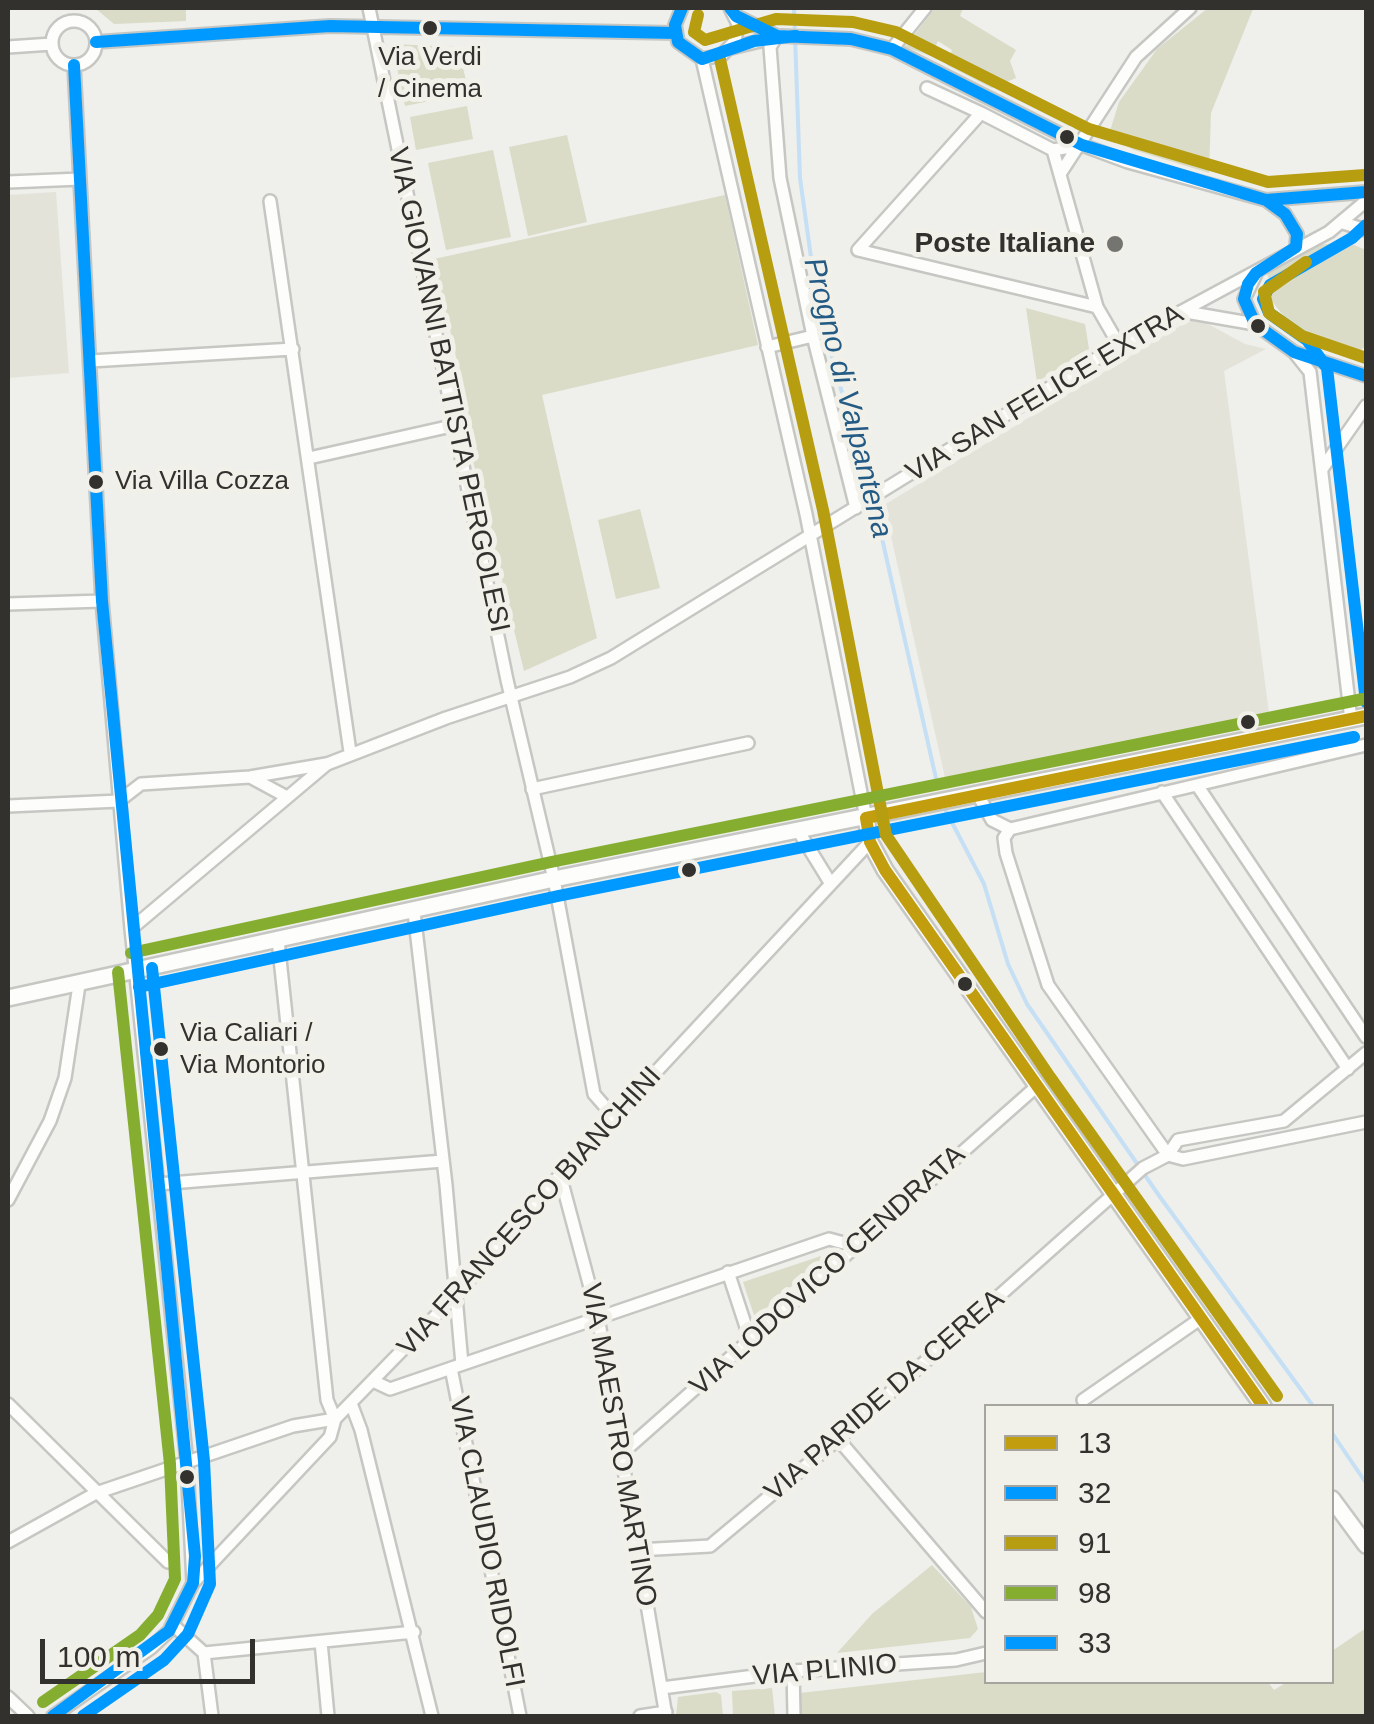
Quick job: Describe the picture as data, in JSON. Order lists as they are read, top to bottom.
{
  "streets": {
    "street": [
      "VIA GIOVANNI BATTISTA PERGOLESI",
      "VIA SAN FELICE EXTRA",
      "VIA FRANCESCO BIANCHINI",
      "VIA LODOVICO CENDRATA",
      "VIA PARIDE DA CEREA",
      "VIA MAESTRO MARTINO",
      "VIA CLAUDIO RIDOLFI",
      "VIA PLINIO"
    ]
  },
  "crossings": [
    ["VIA GIOVANNI BATTISTA PERGOLESI", "VIA SAN FELICE EXTRA"],
    ["VIA FRANCESCO BIANCHINI", "VIA MAESTRO MARTINO"],
    ["VIA FRANCESCO BIANCHINI", "VIA CLAUDIO RIDOLFI"],
    ["VIA LODOVICO CENDRATA", "VIA MAESTRO MARTINO"],
    ["VIA PARIDE DA CEREA", "VIA MAESTRO MARTINO"],
    ["VIA MAESTRO MARTINO", "VIA PLINIO"]
  ],
  "water": ["Progno di Valpantena"],
  "places": [
    "Via Verdi / Cinema",
    "Poste Italiane",
    "Via Villa Cozza",
    "Via Caliari / Via Montorio"
  ],
  "lines": [
    "transit line 33",
    "transit line 91",
    "transit line 32",
    "transit line 98",
    "transit line 13"
  ],
  "legend": [
    "13",
    "32",
    "91",
    "98",
    "33"
  ],
  "scale_bar": "100 m"
}
